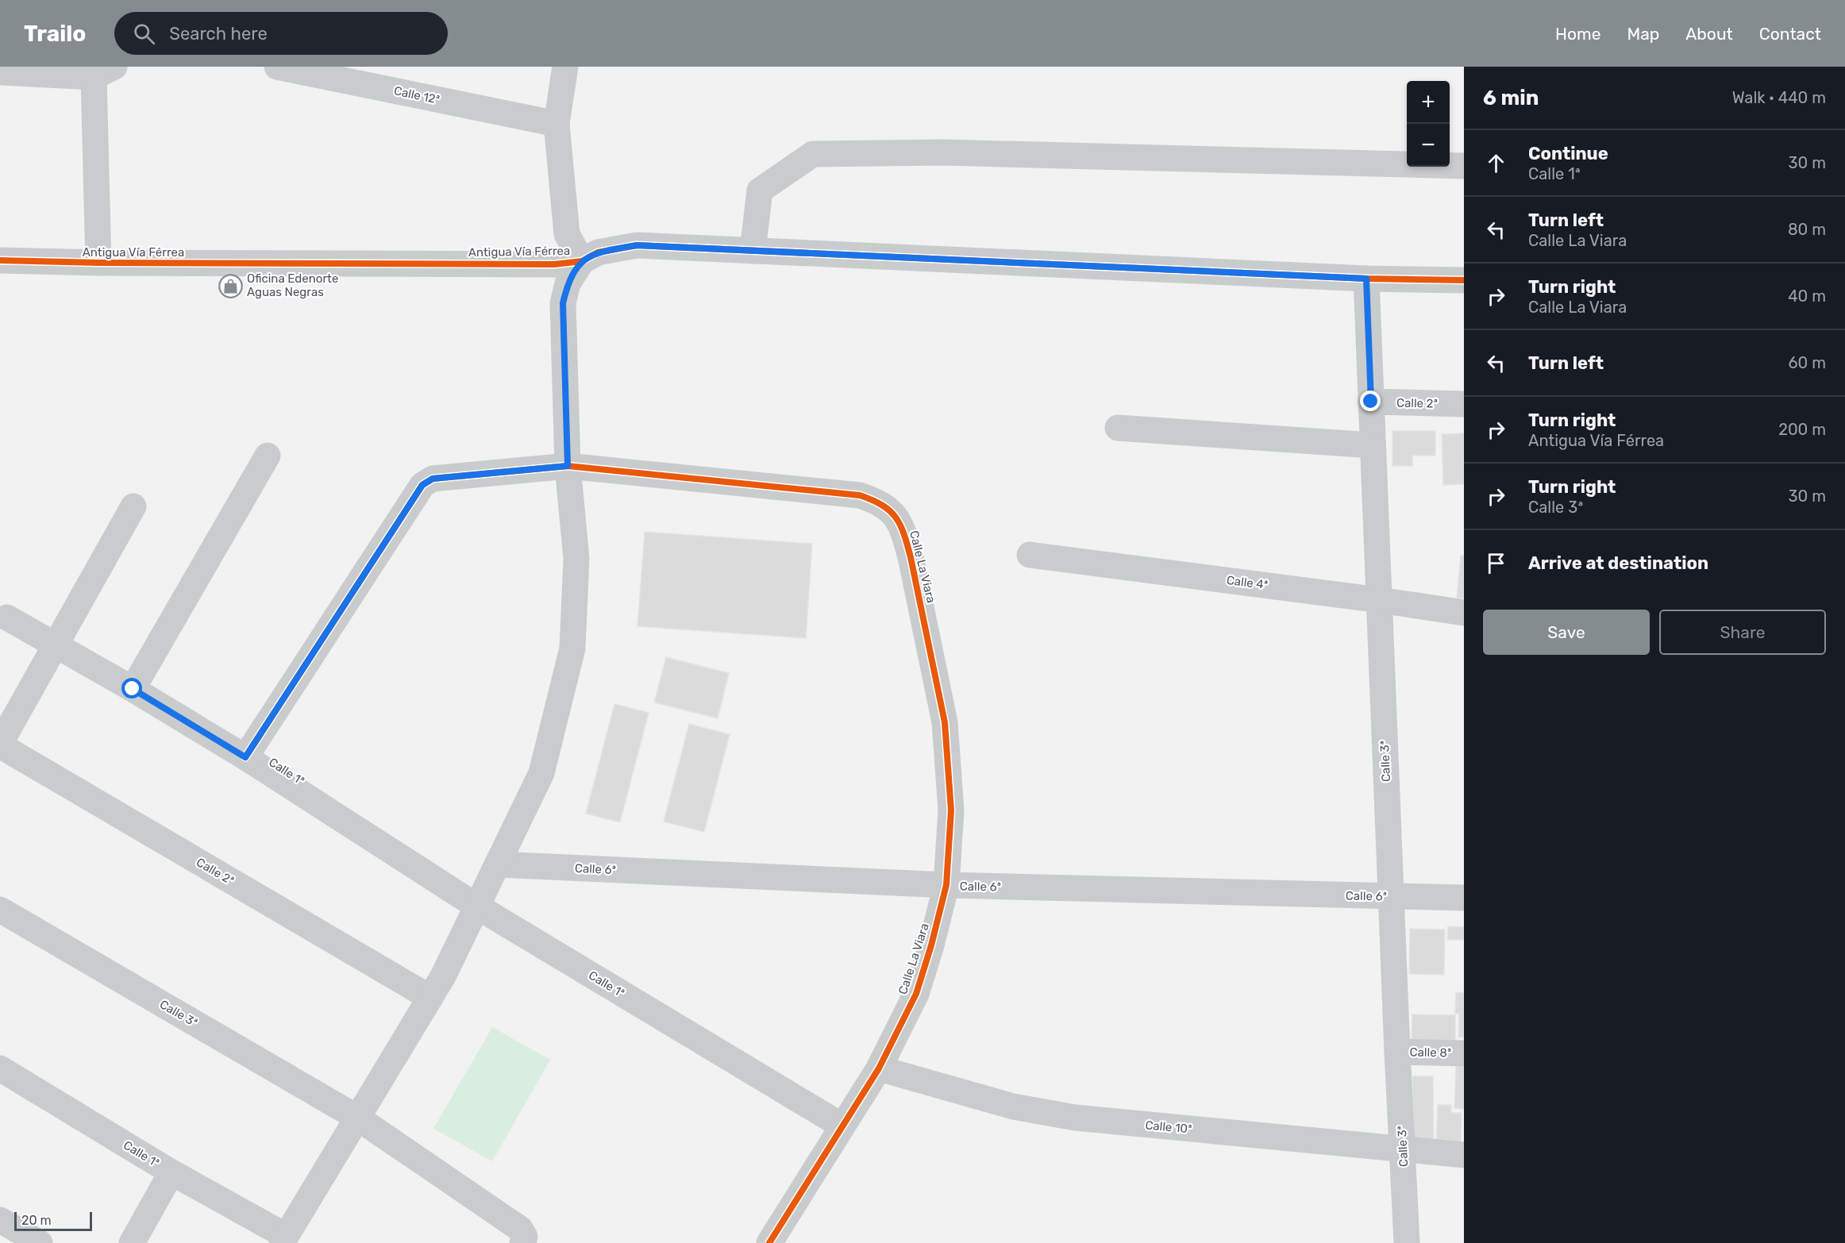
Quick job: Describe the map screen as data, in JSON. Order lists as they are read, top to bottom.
{
  "streets": {
    "street": [
      "Calle 12ª",
      "Antigua Vía Férrea",
      "Calle 2ª",
      "Calle La Viara",
      "Calle 4ª",
      "Calle 3ª",
      "Calle 1ª",
      "Calle 6ª",
      "Calle 8ª",
      "Calle 10ª"
    ]
  },
  "crossings": [
    ["Antigua Vía Férrea", "Calle 3ª"],
    ["Calle 2ª", "Calle 3ª"],
    ["Calle La Viara", "Calle 1ª"],
    ["Calle La Viara", "Calle 6ª"],
    ["Calle La Viara", "Calle 10ª"],
    ["Calle 4ª", "Calle 3ª"],
    ["Calle 3ª", "Calle 6ª"],
    ["Calle 3ª", "Calle 8ª"],
    ["Calle 3ª", "Calle 10ª"]
  ],
  "places": {
    "shop": ["Oficina Edenorte Aguas Negras"]
  },
  "scale_bar": "20 m",
  "page": {
    "header": "Trailo",
    "search": "Search here",
    "nav": [
      "Home",
      "Map",
      "About",
      "Contact"
    ],
    "heading": ["6 min", "Walk · 440 m"],
    "map_buttons": ["+", "−"],
    "list": [
      ["Continue", "Calle 1ª", "30 m"],
      ["Turn left", "Calle La Viara", "80 m"],
      ["Turn right", "Calle La Viara", "40 m"],
      ["Turn left", "60 m"],
      ["Turn right", "Antigua Vía Férrea", "200 m"],
      ["Turn right", "Calle 3ª", "30 m"],
      "Arrive at destination"
    ],
    "buttons": ["Save", "Share"],
    "scale": "20 m"
  }
}
